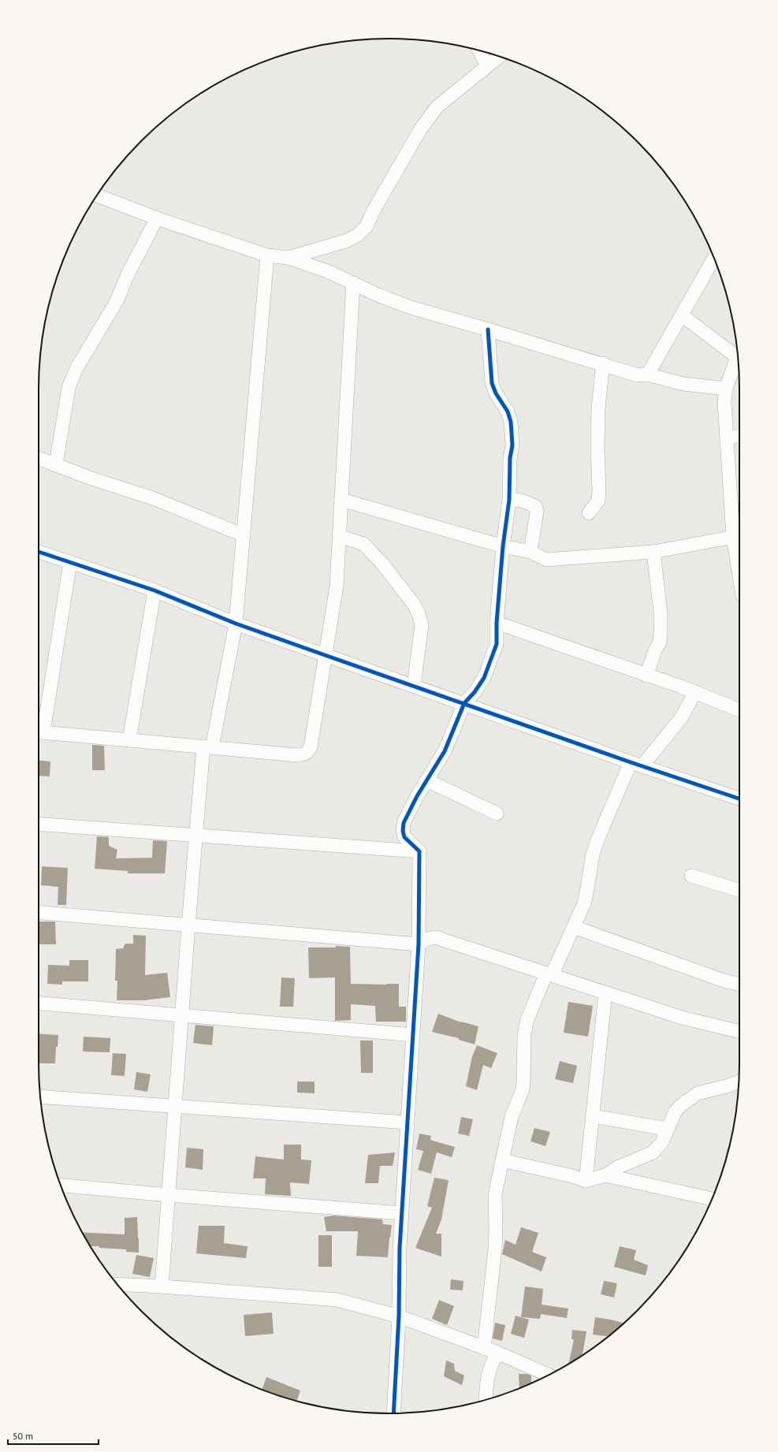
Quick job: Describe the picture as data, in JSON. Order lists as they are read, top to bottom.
{
  "scale_bar": "50 m"
}
